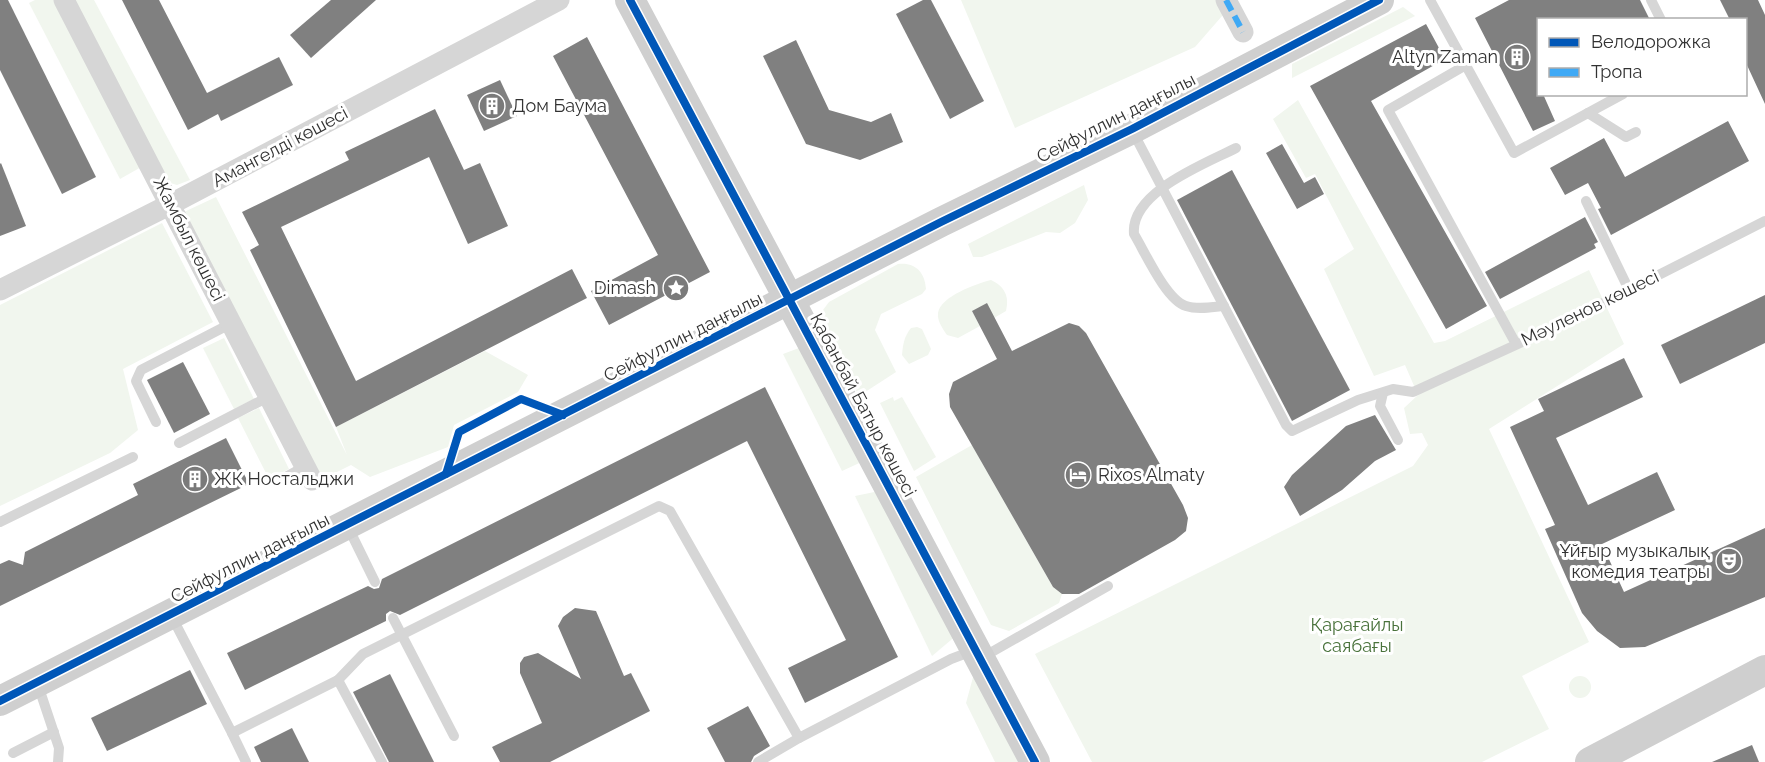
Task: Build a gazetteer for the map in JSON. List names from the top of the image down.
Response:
{
  "streets": {
    "main road": ["Сейфуллин даңғылы", "Қабанбай Батыр көшесі"],
    "street": ["Амангелді көшесі", "Жамбыл көшесі"],
    "lane": ["Мәуленов көшесі"]
  },
  "crossings": [
    ["Сейфуллин даңғылы", "Қабанбай Батыр көшесі"],
    ["Амангелді көшесі", "Жамбыл көшесі"]
  ],
  "parks": ["Қарағайлы саябағы"],
  "places": {
    "building": ["Altyn Zaman", "Дом Баума", "ЖК Ностальджи"],
    "place": ["Dimash"],
    "hotel": ["Rixos Almaty"],
    "theatre": ["Ұйғыр музыкалық комедия театры"]
  },
  "legend": ["Велодорожка", "Тропа"]
}
